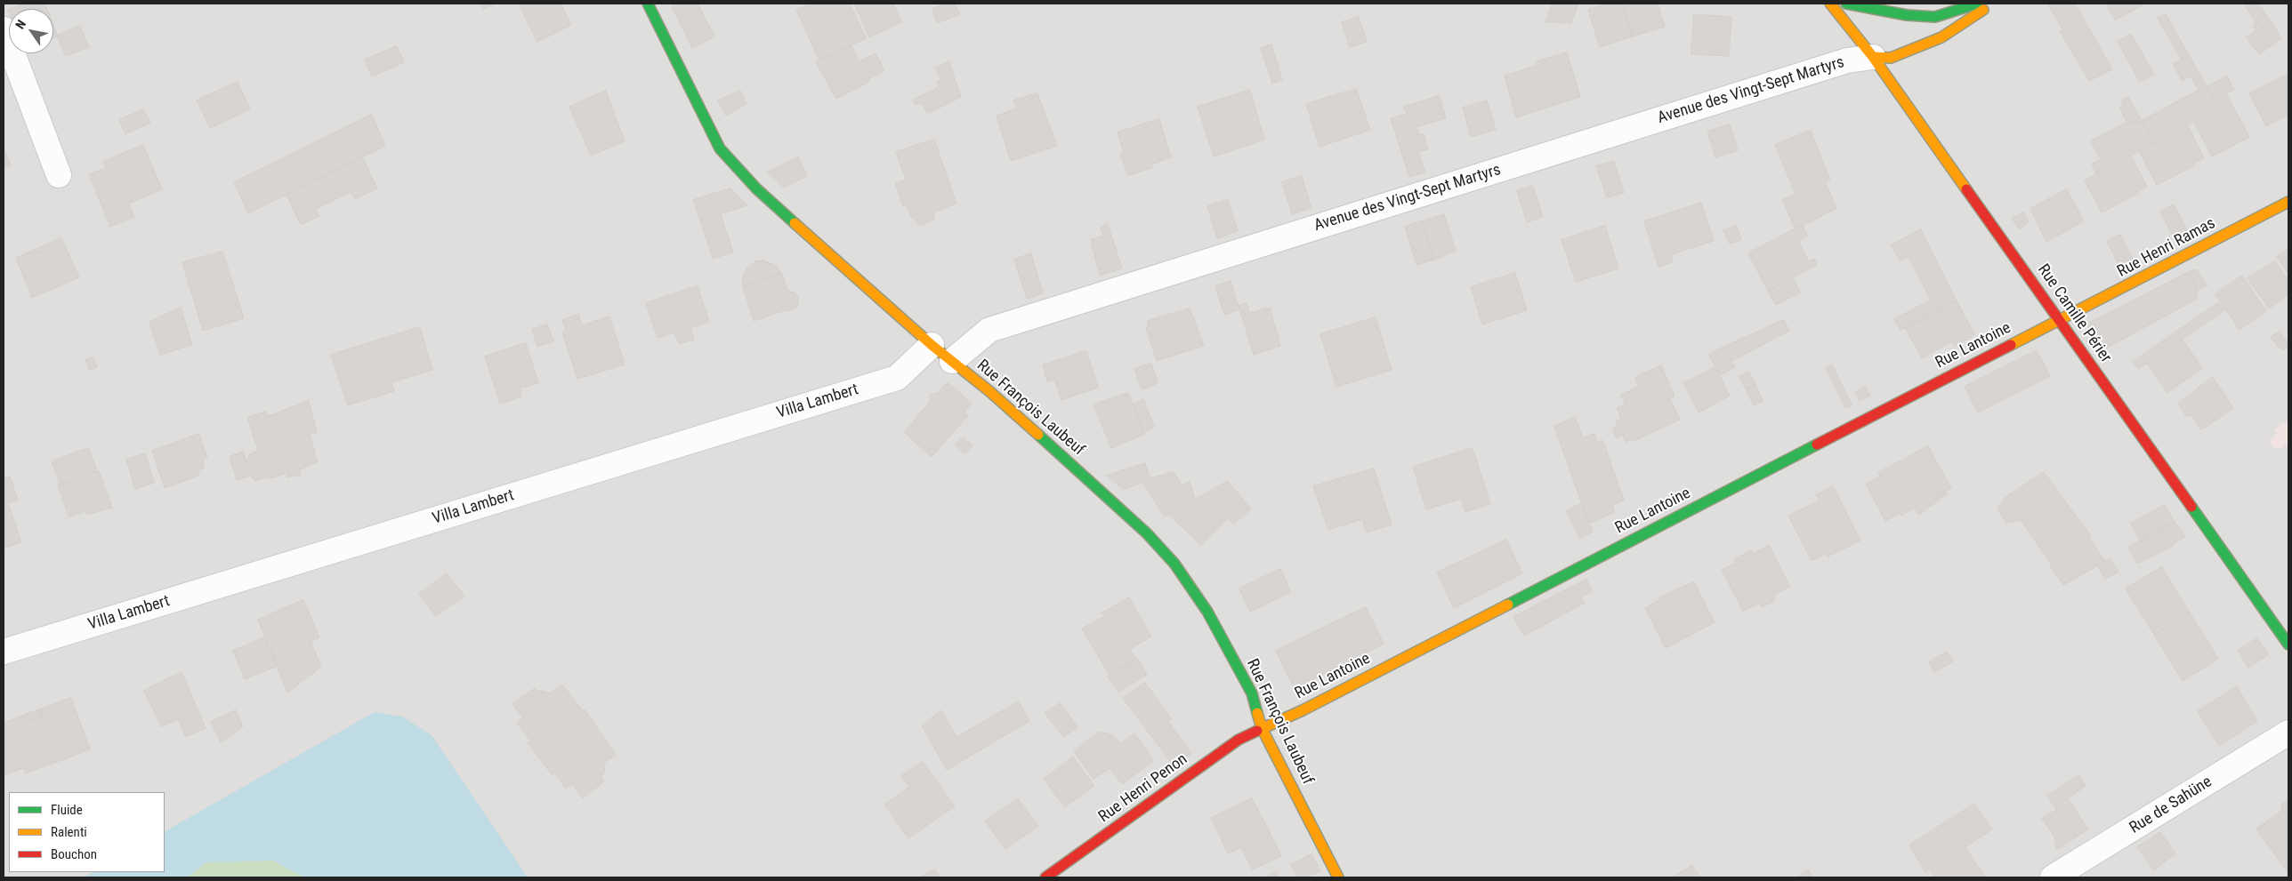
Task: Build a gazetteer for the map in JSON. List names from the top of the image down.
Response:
{
  "streets": {
    "street": [
      "Avenue des Vingt-Sept Martyrs",
      "Rue Henri Ramas",
      "Rue Camille Périer",
      "Rue Lantoine",
      "Villa Lambert",
      "Rue François Laubeuf",
      "Rue Henri Penon",
      "Rue de Sahüne"
    ]
  },
  "crossings": [
    ["Avenue des Vingt-Sept Martyrs", "Rue Camille Périer"],
    ["Avenue des Vingt-Sept Martyrs", "Rue François Laubeuf"],
    ["Rue Henri Ramas", "Rue Camille Périer"],
    ["Rue Henri Ramas", "Rue Lantoine"],
    ["Rue Camille Périer", "Rue Lantoine"],
    ["Rue Lantoine", "Rue François Laubeuf"],
    ["Rue Lantoine", "Rue Henri Penon"],
    ["Villa Lambert", "Rue François Laubeuf"],
    ["Rue François Laubeuf", "Rue Henri Penon"]
  ],
  "legend": ["Fluide", "Ralenti", "Bouchon"],
  "north": "top left"
}
